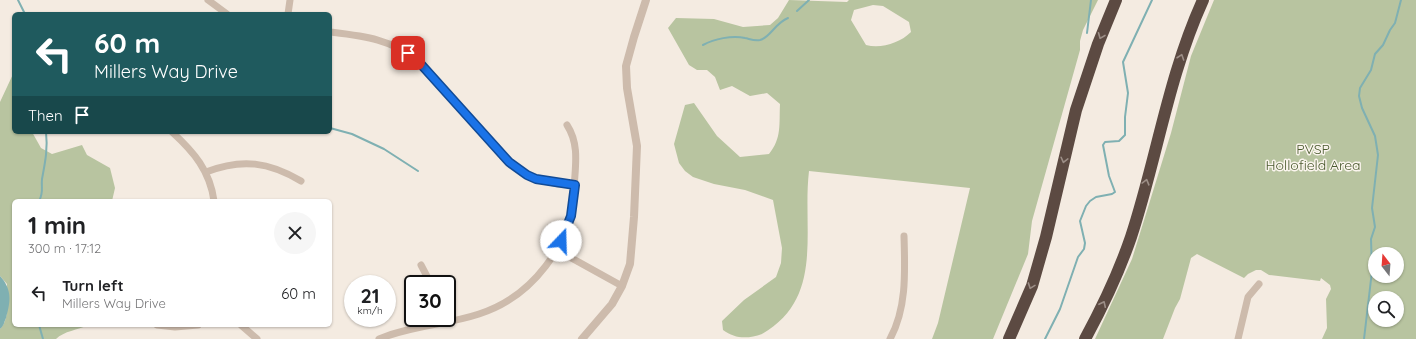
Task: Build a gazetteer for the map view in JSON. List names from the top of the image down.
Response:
{
  "parks": ["PVSP Hollofield Area"],
  "north": "top",
  "page": {
    "turn": ["60 m", "Millers Way Drive"],
    "then": "Then",
    "heading": ["1 min", "300 m · 17:12"],
    "list": [
      {
        "name": "Turn left",
        "note": "Millers Way Drive",
        "value": "60 m"
      }
    ],
    "speed": "21 km/h",
    "limit": "30"
  }
}
